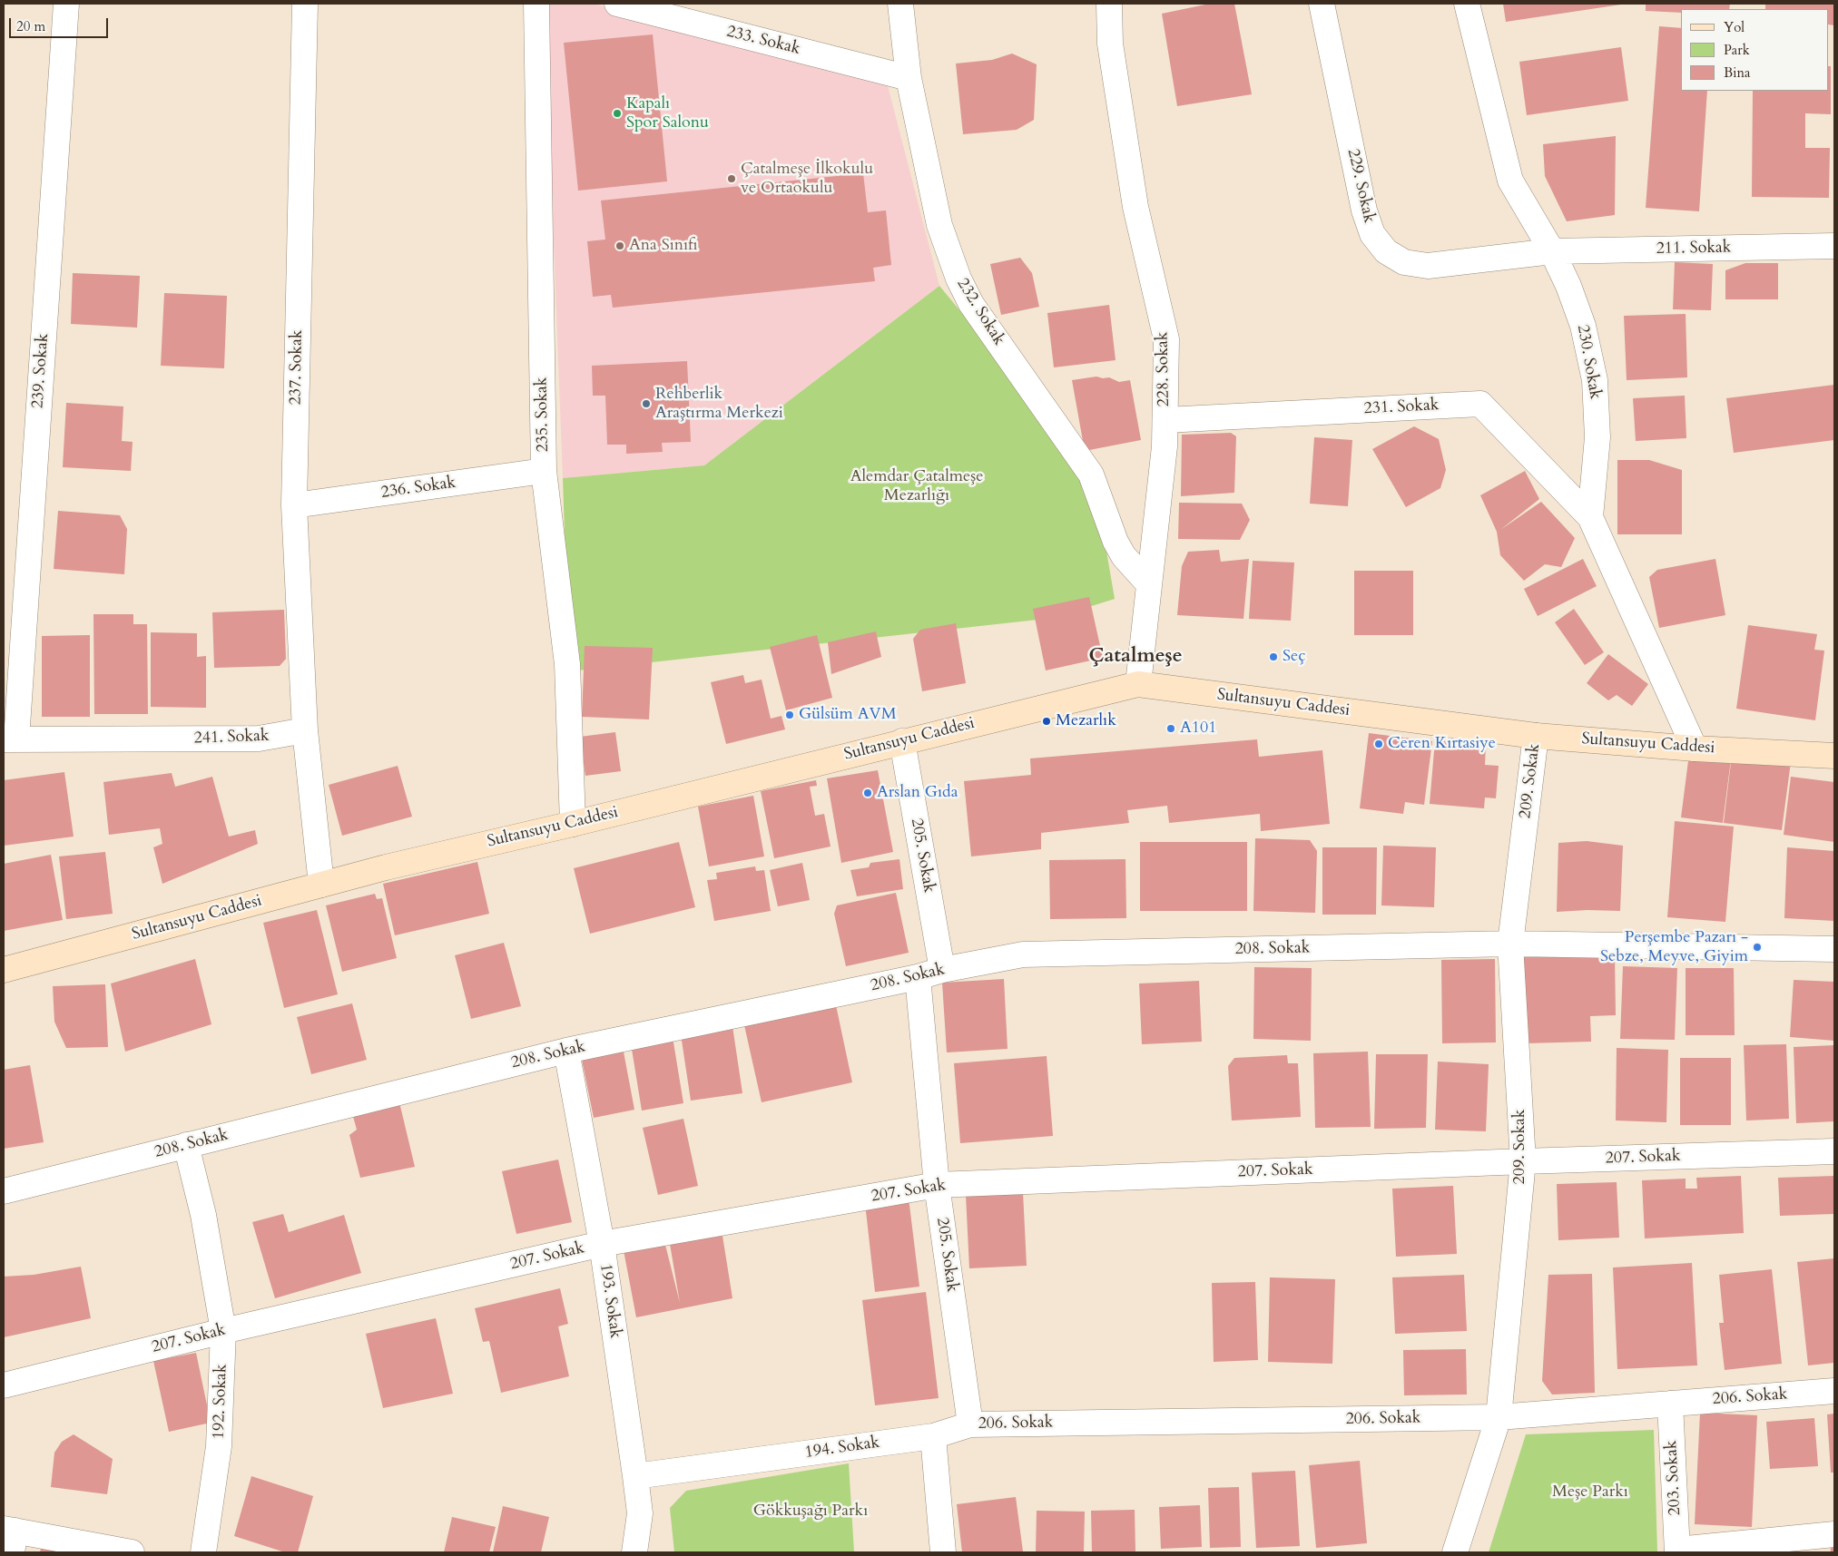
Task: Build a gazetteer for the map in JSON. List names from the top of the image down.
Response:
{
  "streets": {
    "street": [
      "233. Sokak",
      "229. Sokak",
      "211. Sokak",
      "232. Sokak",
      "230. Sokak",
      "237. Sokak",
      "228. Sokak",
      "239. Sokak",
      "231. Sokak",
      "235. Sokak",
      "236. Sokak",
      "Sultansuyu Caddesi",
      "241. Sokak",
      "209. Sokak",
      "205. Sokak",
      "208. Sokak",
      "207. Sokak",
      "193. Sokak",
      "206. Sokak",
      "192. Sokak",
      "194. Sokak",
      "203. Sokak"
    ]
  },
  "crossings": [
    ["233. Sokak", "232. Sokak"],
    ["229. Sokak", "211. Sokak"],
    ["229. Sokak", "230. Sokak"],
    ["211. Sokak", "230. Sokak"],
    ["232. Sokak", "228. Sokak"],
    ["230. Sokak", "231. Sokak"],
    ["230. Sokak", "Sultansuyu Caddesi"],
    ["237. Sokak", "236. Sokak"],
    ["237. Sokak", "241. Sokak"],
    ["228. Sokak", "231. Sokak"],
    ["228. Sokak", "Sultansuyu Caddesi"],
    ["239. Sokak", "241. Sokak"],
    ["235. Sokak", "236. Sokak"],
    ["235. Sokak", "Sultansuyu Caddesi"],
    ["Sultansuyu Caddesi", "209. Sokak"],
    ["Sultansuyu Caddesi", "205. Sokak"],
    ["209. Sokak", "208. Sokak"],
    ["209. Sokak", "207. Sokak"],
    ["209. Sokak", "206. Sokak"],
    ["205. Sokak", "208. Sokak"],
    ["205. Sokak", "207. Sokak"],
    ["205. Sokak", "206. Sokak"],
    ["208. Sokak", "193. Sokak"],
    ["208. Sokak", "192. Sokak"],
    ["207. Sokak", "193. Sokak"],
    ["207. Sokak", "192. Sokak"],
    ["193. Sokak", "194. Sokak"],
    ["206. Sokak", "194. Sokak"],
    ["206. Sokak", "203. Sokak"]
  ],
  "districts": ["Çatalmeşe"],
  "parks": ["Alemdar Çatalmeşe Mezarlığı", "Meşe Parkı", "Gökkuşağı Parkı"],
  "places": [
    "Kapalı Spor Salonu",
    "Çatalmeşe İlkokulu ve Ortaokulu",
    "Ana Sınıfı",
    "Rehberlik Araştırma Merkezi",
    "Seç",
    "Gülsüm AVM",
    "Mezarlık",
    "A101",
    "Ceren Kırtasiye",
    "Arslan Gıda",
    "Perşembe Pazarı - Sebze, Meyve, Giyim"
  ],
  "legend": ["Yol", "Park", "Bina"],
  "scale_bar": "20 m"
}
